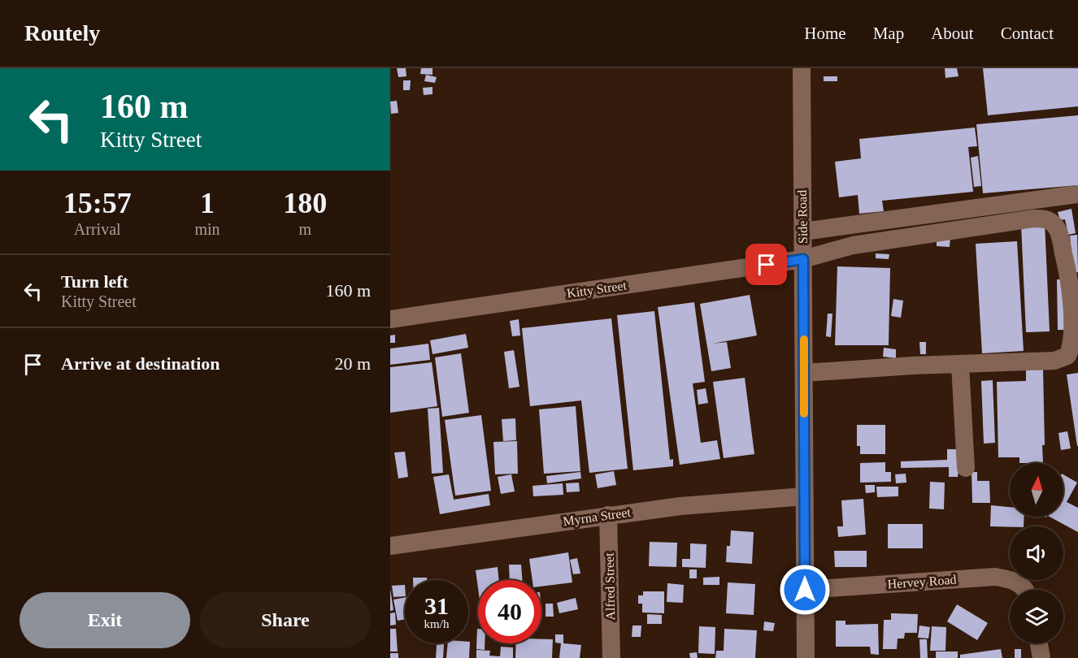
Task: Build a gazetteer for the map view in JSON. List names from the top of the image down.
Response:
{
  "streets": {
    "street": [
      "Side Road",
      "Kitty Street",
      "Myrna Street",
      "Hervey Road",
      "Alfred Street"
    ]
  },
  "crossings": [
    ["Side Road", "Kitty Street"],
    ["Side Road", "Myrna Street"],
    ["Side Road", "Hervey Road"],
    ["Myrna Street", "Alfred Street"]
  ],
  "north": "top",
  "page": {
    "header": "Routely",
    "nav": [
      "Home",
      "Map",
      "About",
      "Contact"
    ],
    "turn": ["160 m", "Kitty Street"],
    "eta": [
      "15:57",
      "Arrival",
      "1",
      "min",
      "180",
      "m"
    ],
    "list": [
      {
        "name": "Turn left",
        "note": "Kitty Street",
        "value": "160 m"
      },
      {
        "name": "Arrive at destination",
        "value": "20 m"
      }
    ],
    "speed": "31 km/h",
    "limit": "40",
    "buttons": ["Exit", "Share"]
  }
}
